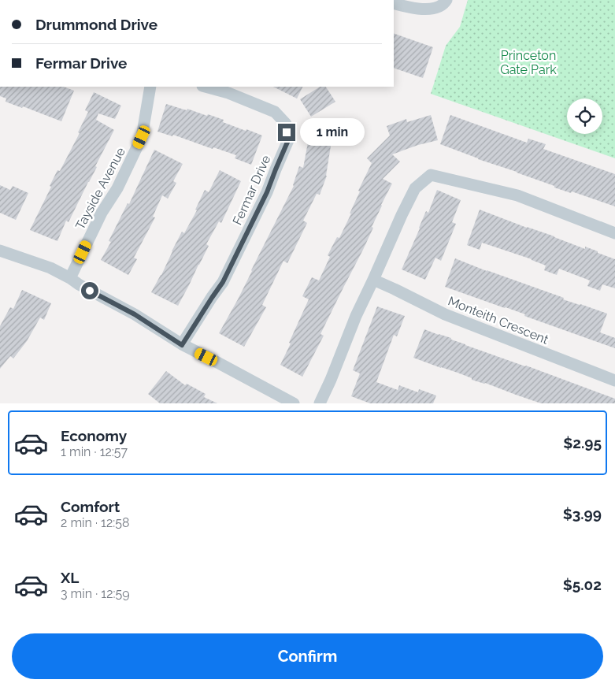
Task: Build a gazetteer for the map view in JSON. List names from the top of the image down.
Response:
{
  "streets": {
    "street": ["Tayside Avenue", "Fermar Drive", "Monteith Crescent"]
  },
  "parks": ["Princeton Gate Park"],
  "page": {
    "banner": ["Drummond Drive", "Fermar Drive"],
    "bubble": "1 min",
    "list": [
      {
        "name": "Economy",
        "note": "1 min · 12:57",
        "value": "$2.95"
      },
      {
        "name": "Comfort",
        "note": "2 min · 12:58",
        "value": "$3.99"
      },
      {
        "name": "XL",
        "note": "3 min · 12:59",
        "value": "$5.02"
      }
    ],
    "buttons": "Confirm"
  }
}
